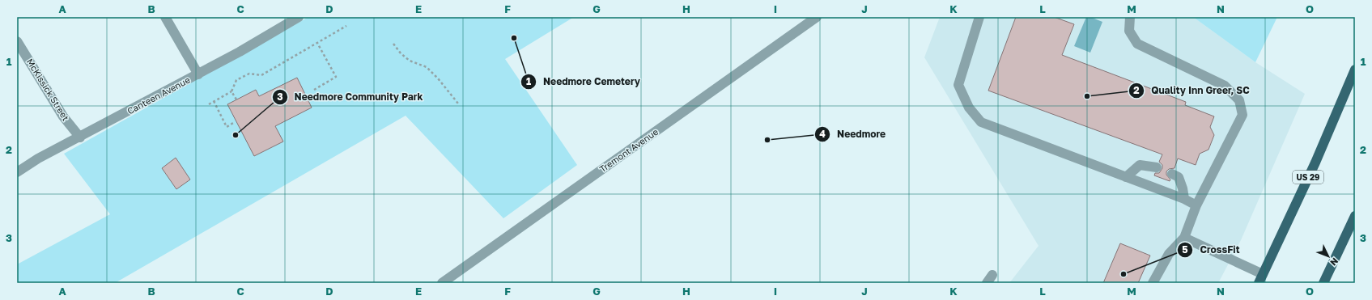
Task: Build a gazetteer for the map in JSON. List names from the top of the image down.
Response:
{
  "streets": {
    "main road": ["US 29"],
    "street": ["McKissick Street", "Canteen Avenue", "Tremont Avenue"]
  },
  "crossings": [
    ["McKissick Street", "Canteen Avenue"]
  ],
  "places": [
    "Needmore Cemetery",
    "Quality Inn Greer, SC",
    "Needmore Community Park",
    "Needmore",
    "CrossFit"
  ],
  "north": "bottom right",
  "grid": {
    "columns": [
      "A",
      "B",
      "C",
      "D",
      "E",
      "F",
      "G",
      "H",
      "I",
      "J",
      "K",
      "L",
      "M",
      "N",
      "O"
    ],
    "rows": ["1", "2", "3"]
  }
}
